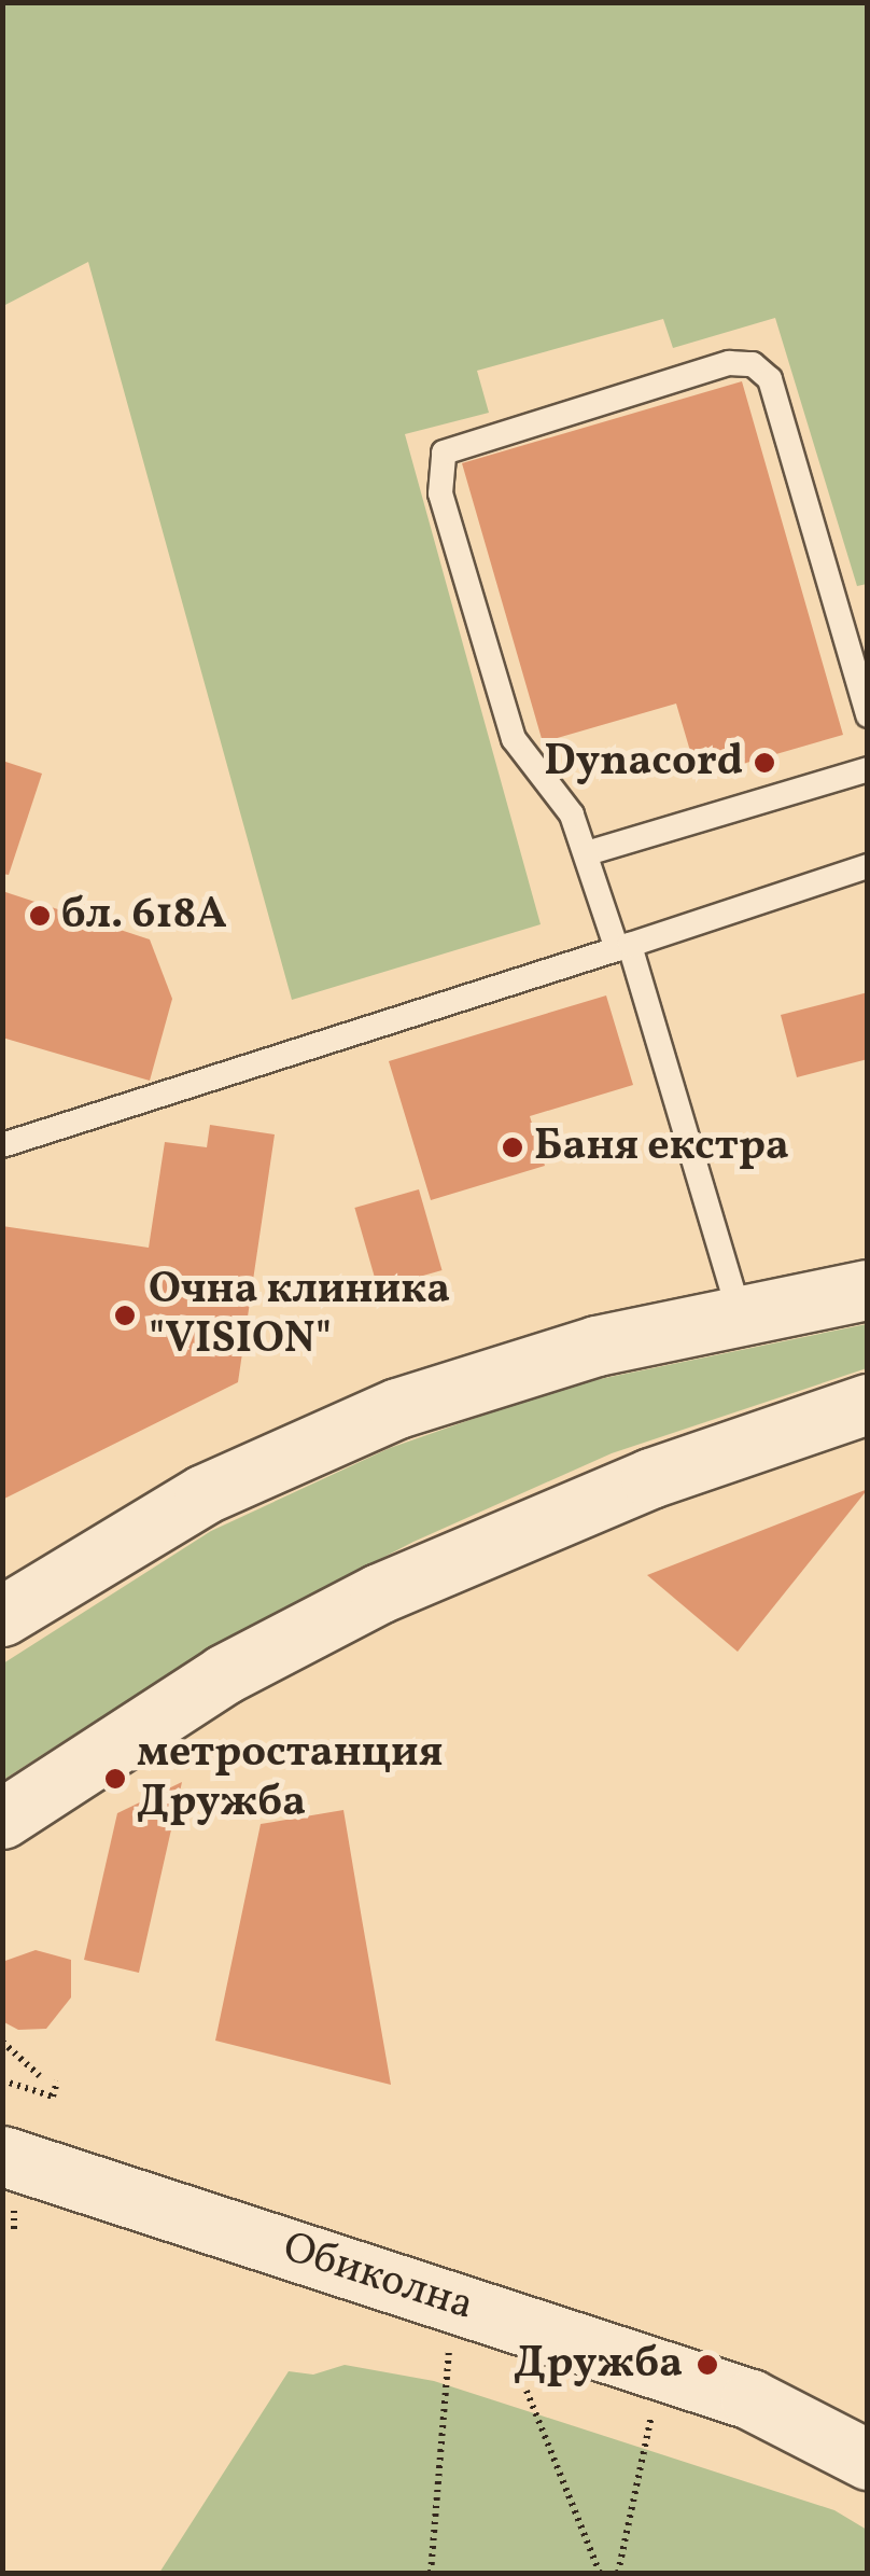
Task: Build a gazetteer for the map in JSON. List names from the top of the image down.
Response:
{
  "streets": {
    "main road": ["Обиколна"]
  },
  "places": [
    "Dynacord",
    "бл. 618А",
    "Баня екстра",
    "Очна клиника \"VISION\"",
    "метростанция Дружба",
    "Дружба"
  ]
}
